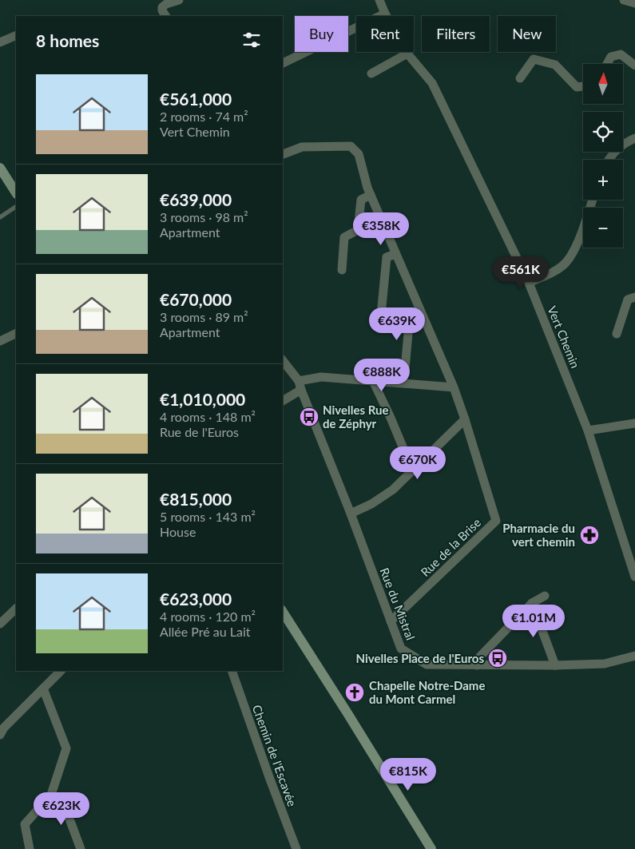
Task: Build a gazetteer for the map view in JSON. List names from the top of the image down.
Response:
{
  "streets": {
    "street": [
      "Vert Chemin",
      "Rue de la Brise",
      "Rue du Mistral",
      "Chemin de l'Escavée"
    ]
  },
  "crossings": [
    ["Rue de la Brise", "Rue du Mistral"]
  ],
  "places": {
    "bus stop": ["Nivelles Rue de Zéphyr", "Nivelles Place de l'Euros"],
    "pharmacy": ["Pharmacie du vert chemin"],
    "church": ["Chapelle Notre-Dame du Mont Carmel"]
  },
  "north": "top",
  "page": {
    "chip": [
      "Buy",
      "Rent",
      "Filters",
      "New"
    ],
    "heading": "8 homes",
    "map_buttons": ["+", "−"],
    "list": [
      {
        "name": "€561,000",
        "note": "2 rooms · 74 m² · Vert Chemin"
      },
      {
        "name": "€639,000",
        "note": "3 rooms · 98 m² · Apartment"
      },
      {
        "name": "€670,000",
        "note": "3 rooms · 89 m² · Apartment"
      },
      {
        "name": "€1,010,000",
        "note": "4 rooms · 148 m² · Rue de l'Euros"
      },
      {
        "name": "€815,000",
        "note": "5 rooms · 143 m² · House"
      },
      {
        "name": "€623,000",
        "note": "4 rooms · 120 m² · Allée Pré au Lait"
      }
    ],
    "price": [
      "€358K",
      "€561K",
      "€639K",
      "€888K",
      "€670K",
      "€1.01M",
      "€815K",
      "€623K"
    ]
  }
}
